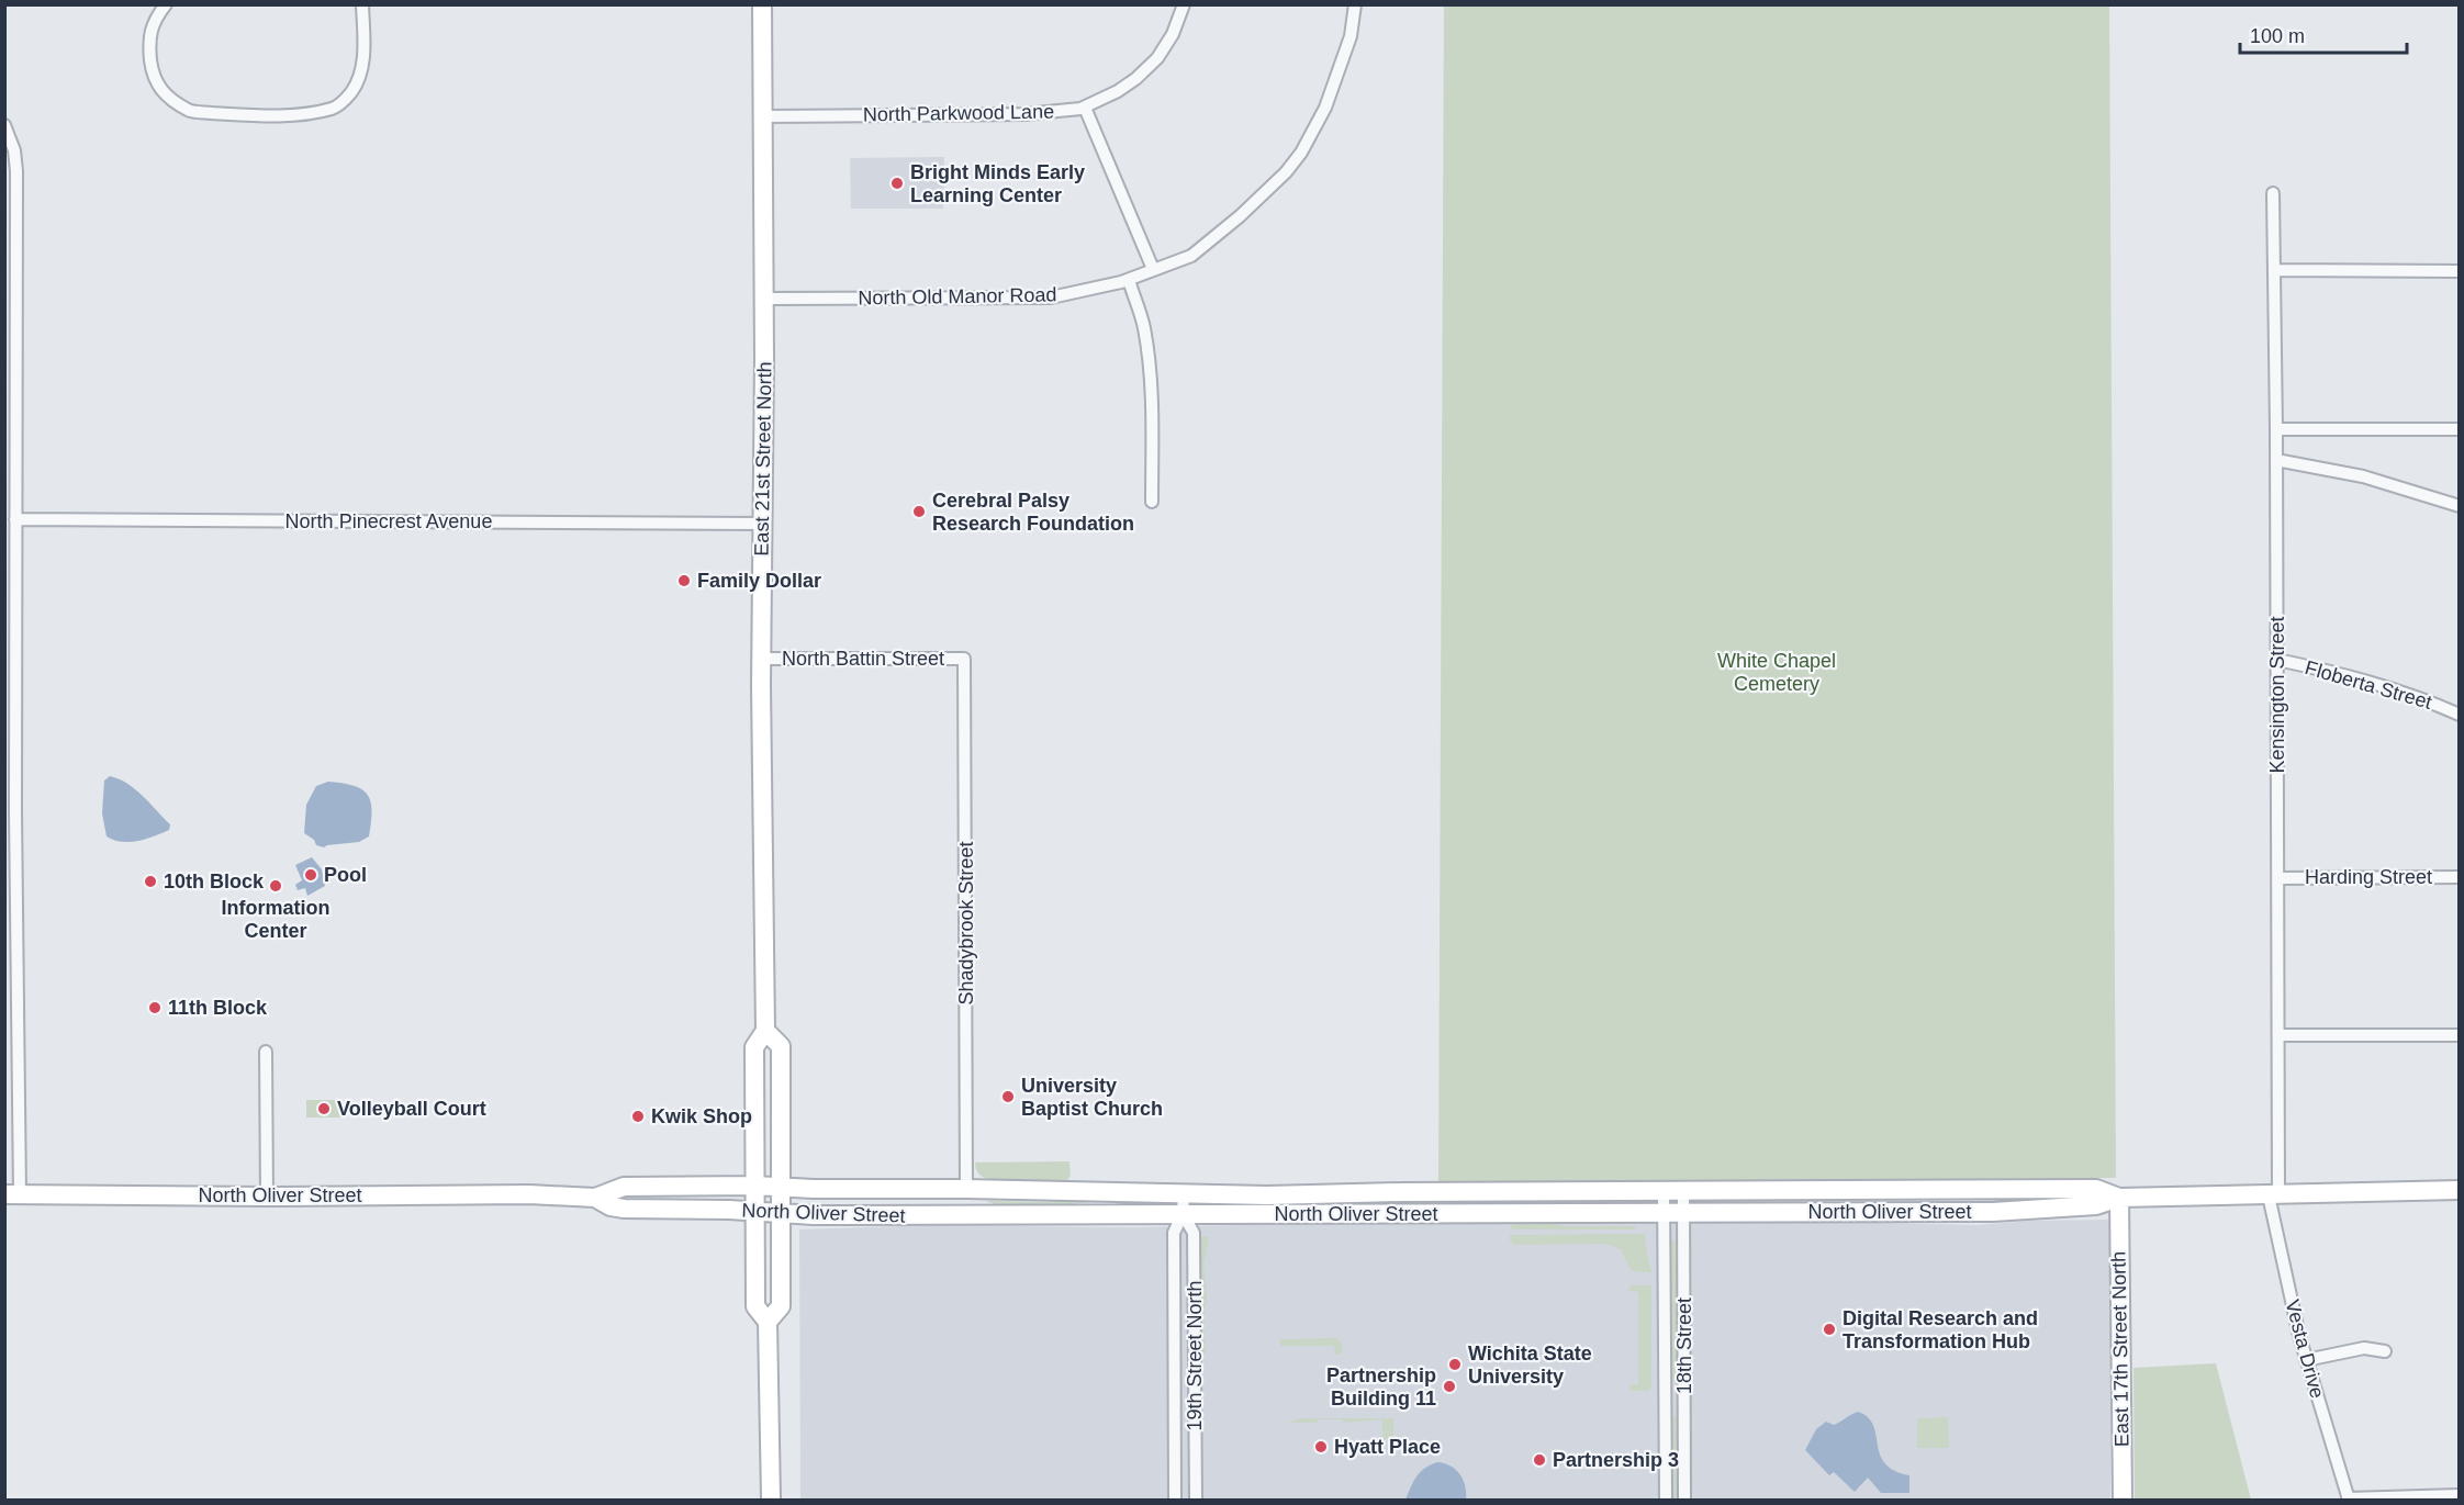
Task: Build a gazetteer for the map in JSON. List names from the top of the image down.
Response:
{
  "streets": {
    "main road": ["East 21st Street North", "North Oliver Street", "East 17th Street North"],
    "street": [
      "North Parkwood Lane",
      "North Old Manor Road",
      "North Pinecrest Avenue",
      "North Battin Street",
      "Floberta Street",
      "Kensington Street",
      "Harding Street",
      "Shadybrook Street",
      "18th Street",
      "Vesta Drive",
      "19th Street North"
    ]
  },
  "crossings": [
    ["North Parkwood Lane", "East 21st Street North"],
    ["North Old Manor Road", "East 21st Street North"],
    ["East 21st Street North", "North Pinecrest Avenue"],
    ["East 21st Street North", "North Battin Street"],
    ["East 21st Street North", "North Oliver Street"],
    ["North Battin Street", "Shadybrook Street"],
    ["Floberta Street", "Kensington Street"],
    ["Kensington Street", "Harding Street"],
    ["Kensington Street", "North Oliver Street"],
    ["Kensington Street", "Vesta Drive"],
    ["Shadybrook Street", "North Oliver Street"],
    ["North Oliver Street", "18th Street"],
    ["North Oliver Street", "East 17th Street North"],
    ["North Oliver Street", "Vesta Drive"],
    ["North Oliver Street", "19th Street North"]
  ],
  "parks": ["White Chapel Cemetery"],
  "places": [
    "Bright Minds Early Learning Center",
    "Cerebral Palsy Research Foundation",
    "Family Dollar",
    "Pool",
    "10th Block",
    "Information Center",
    "11th Block",
    "University Baptist Church",
    "Volleyball Court",
    "Kwik Shop",
    "Digital Research and Transformation Hub",
    "Wichita State University",
    "Partnership Building 11",
    "Hyatt Place",
    "Partnership 3"
  ],
  "scale_bar": "100 m"
}
